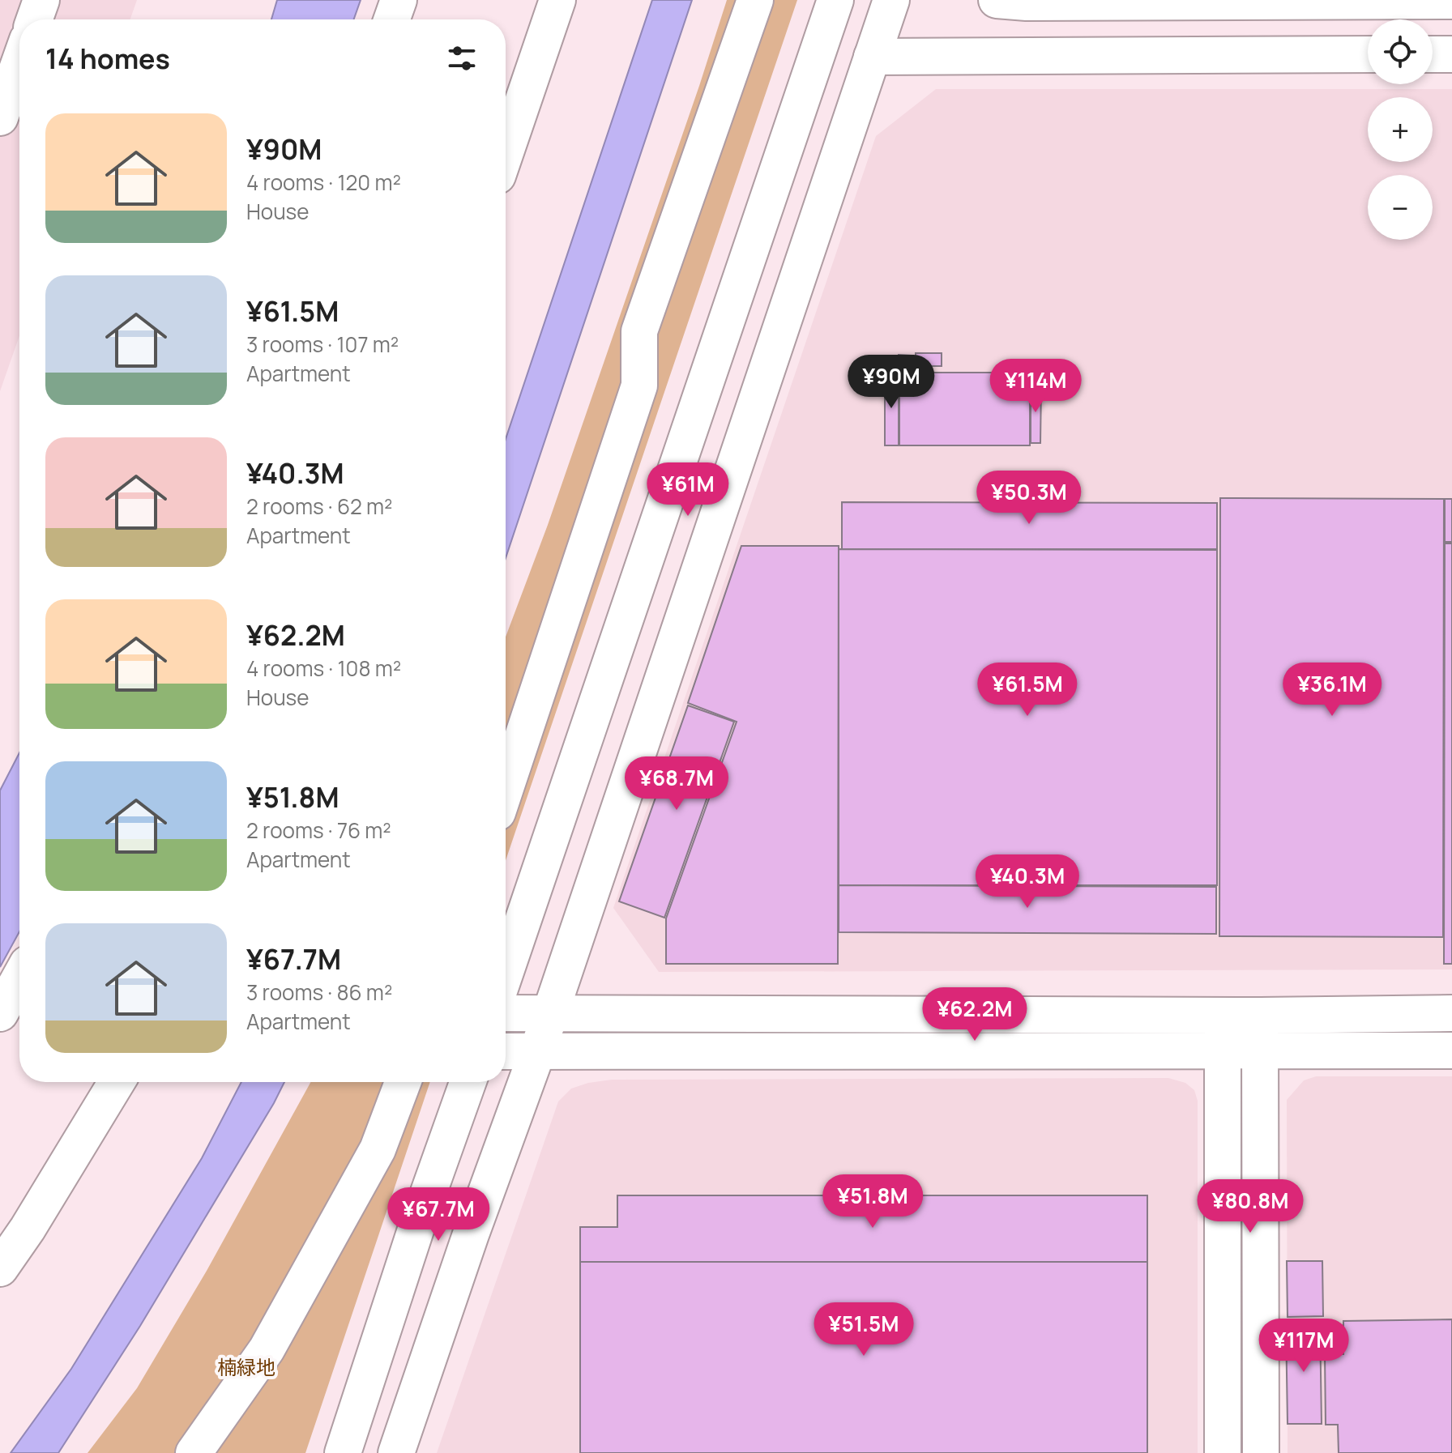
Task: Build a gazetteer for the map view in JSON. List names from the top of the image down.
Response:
{
  "parks": ["楠緑地"],
  "page": {
    "map_buttons": ["+", "−"],
    "heading": "14 homes",
    "list": [
      {
        "name": "¥90M",
        "note": "4 rooms · 120 m² · House"
      },
      {
        "name": "¥61.5M",
        "note": "3 rooms · 107 m² · Apartment"
      },
      {
        "name": "¥40.3M",
        "note": "2 rooms · 62 m² · Apartment"
      },
      {
        "name": "¥62.2M",
        "note": "4 rooms · 108 m² · House"
      },
      {
        "name": "¥51.8M",
        "note": "2 rooms · 76 m² · Apartment"
      },
      {
        "name": "¥67.7M",
        "note": "3 rooms · 86 m² · Apartment"
      }
    ],
    "price": [
      "¥90M",
      "¥114M",
      "¥61M",
      "¥50.3M",
      "¥61.5M",
      "¥36.1M",
      "¥68.7M",
      "¥40.3M",
      "¥62.2M",
      "¥51.8M",
      "¥80.8M",
      "¥67.7M",
      "¥51.5M",
      "¥117M"
    ]
  }
}
